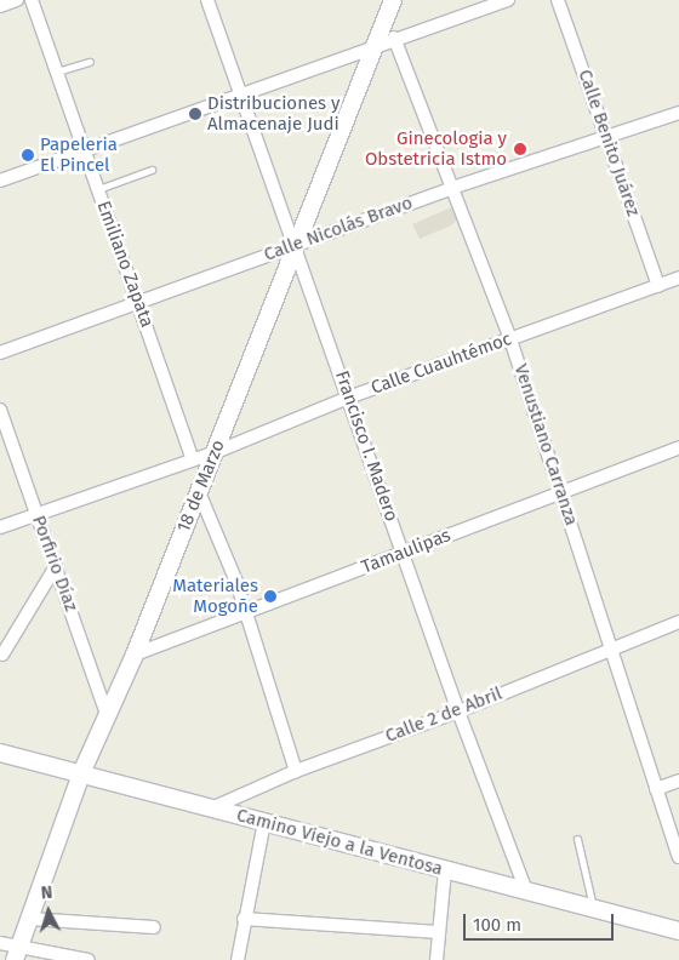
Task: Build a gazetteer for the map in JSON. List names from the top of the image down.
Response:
{
  "streets": {
    "main road": ["18 de Marzo", "Camino Viejo a la Ventosa"],
    "street": [
      "Calle Benito Juárez",
      "Calle Nicolás Bravo",
      "Emiliano Zapata",
      "Calle Cuauhtémoc",
      "Venustiano Carranza",
      "Francisco I. Madero",
      "Tamaulipas",
      "Porfirio Díaz",
      "Calle 2 de Abril"
    ]
  },
  "crossings": [
    ["Calle Benito Juárez", "Calle Nicolás Bravo"],
    ["Calle Benito Juárez", "Calle Cuauhtémoc"],
    ["Calle Nicolás Bravo", "Emiliano Zapata"],
    ["Calle Nicolás Bravo", "Venustiano Carranza"],
    ["Calle Nicolás Bravo", "Francisco I. Madero"],
    ["Calle Nicolás Bravo", "18 de Marzo"],
    ["Emiliano Zapata", "Calle Cuauhtémoc"],
    ["Calle Cuauhtémoc", "Venustiano Carranza"],
    ["Calle Cuauhtémoc", "Francisco I. Madero"],
    ["Calle Cuauhtémoc", "18 de Marzo"],
    ["Calle Cuauhtémoc", "Porfirio Díaz"],
    ["Venustiano Carranza", "Tamaulipas"],
    ["Venustiano Carranza", "Calle 2 de Abril"],
    ["Francisco I. Madero", "18 de Marzo"],
    ["Francisco I. Madero", "Tamaulipas"],
    ["Francisco I. Madero", "Calle 2 de Abril"],
    ["Francisco I. Madero", "Camino Viejo a la Ventosa"],
    ["18 de Marzo", "Tamaulipas"],
    ["18 de Marzo", "Porfirio Díaz"],
    ["18 de Marzo", "Camino Viejo a la Ventosa"],
    ["Calle 2 de Abril", "Camino Viejo a la Ventosa"]
  ],
  "places": [
    "Distribuciones y Almacenaje Judi",
    "Ginecologia y Obstetricia Istmo",
    "Papeleria El Pincel",
    "Materiales Mogoñe"
  ],
  "scale_bar": "100 m",
  "north": "top"
}
